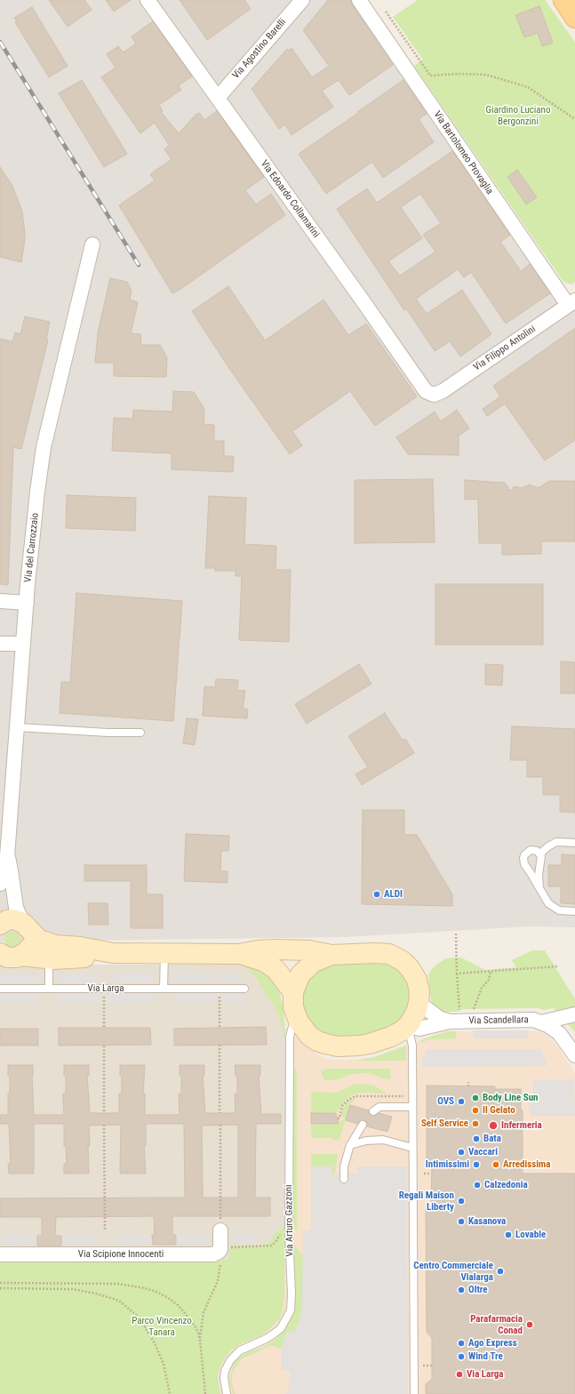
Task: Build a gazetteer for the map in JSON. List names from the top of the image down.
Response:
{
  "streets": {
    "street": [
      "Via Agostino Barelli",
      "Via Bartolomeo Provaglia",
      "Via Edoardo Collamarini",
      "Via Filippo Antolini",
      "Via del Carrozzaio",
      "Via Scandellara",
      "Via Scipione Innocenti"
    ],
    "lane": ["Via Larga", "Via Arturo Gazzoni"]
  },
  "crossings": [
    ["Via Agostino Barelli", "Via Edoardo Collamarini"],
    ["Via Bartolomeo Provaglia", "Via Filippo Antolini"],
    ["Via Edoardo Collamarini", "Via Filippo Antolini"],
    ["Via Scandellara", "Via Arturo Gazzoni"]
  ],
  "parks": ["Giardino Luciano Bergonzini", "Parco Vincenzo Tanara"],
  "places": [
    "ALDI",
    "Body Line Sun",
    "OVS",
    "Il Gelato",
    "Self Service",
    "Infermeria",
    "Bata",
    "Vaccari",
    "Intimissimi",
    "Arredissima",
    "Calzedonia",
    "Regali Maison Liberty",
    "Kasanova",
    "Lovable",
    "Centro Commerciale Vialarga",
    "Oltre",
    "Parafarmacia Conad",
    "Ago Express",
    "Wind Tre",
    "Via Larga"
  ]
}
